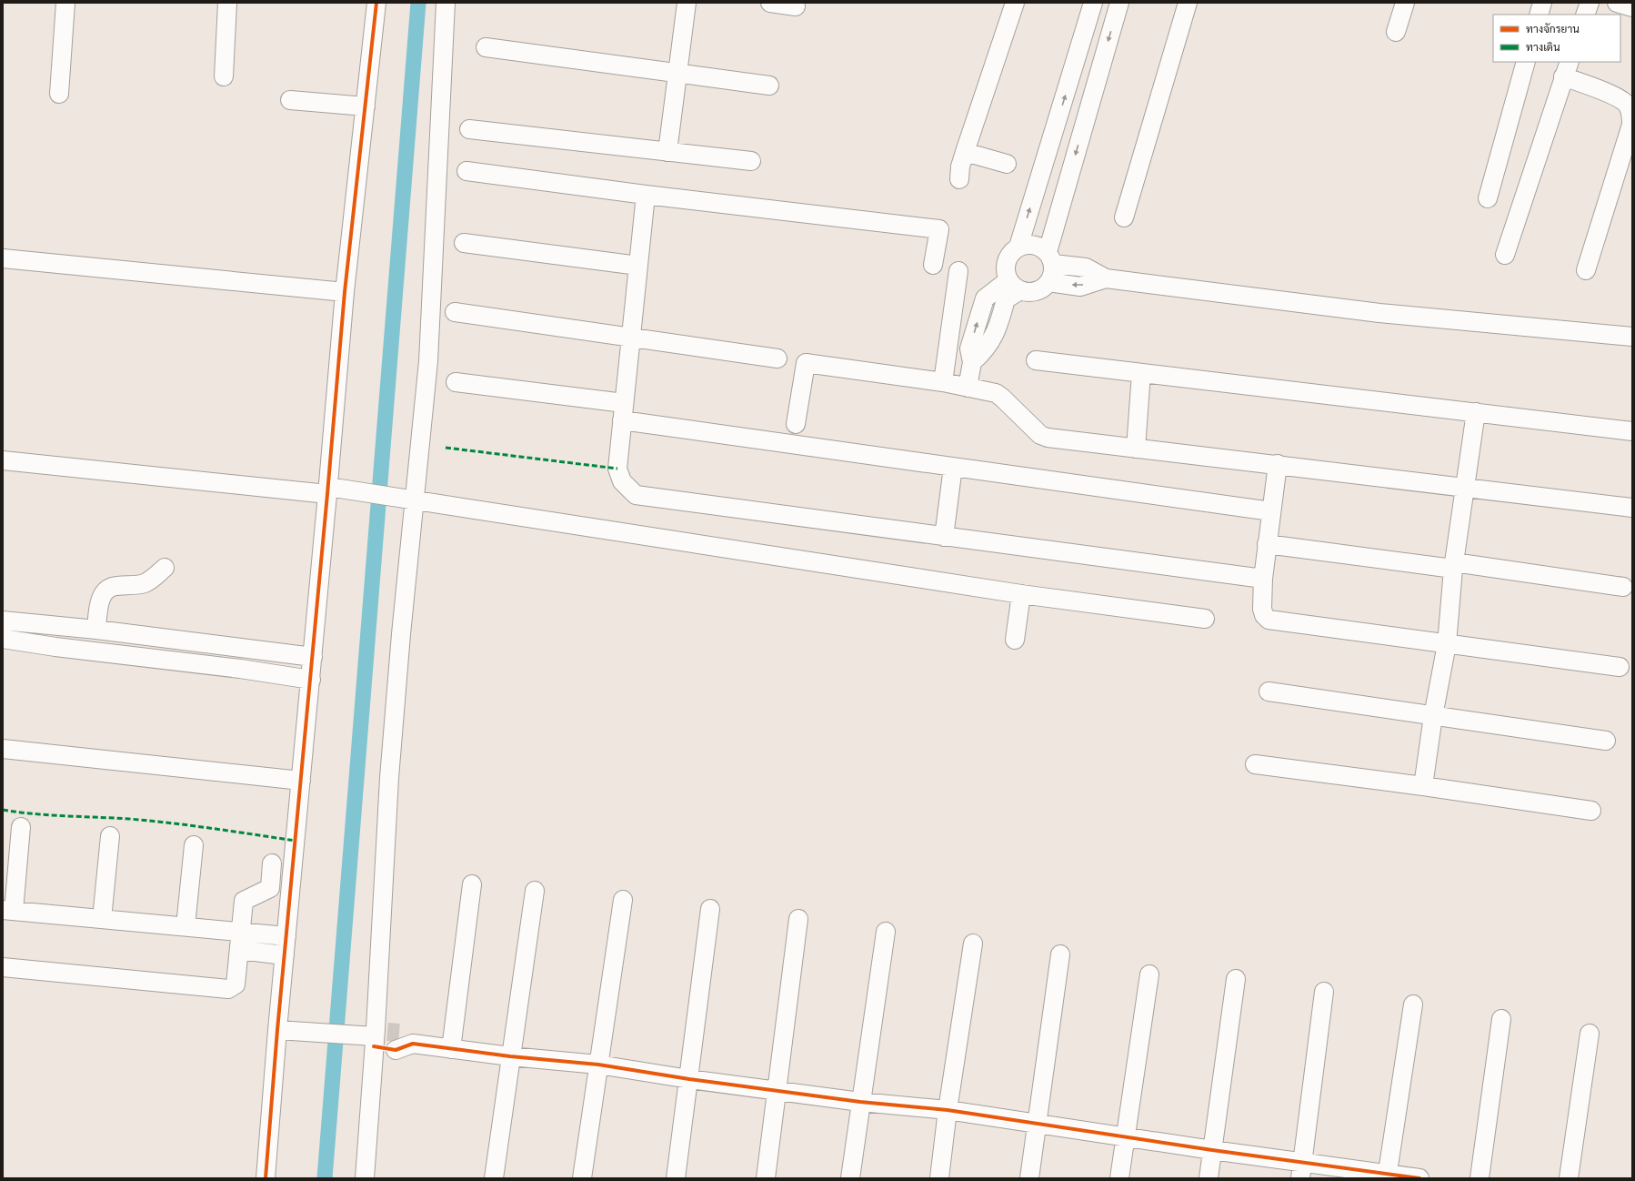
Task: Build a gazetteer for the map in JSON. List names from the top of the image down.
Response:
{
  "legend": ["ทางจักรยาน", "ทางเดิน"]
}
